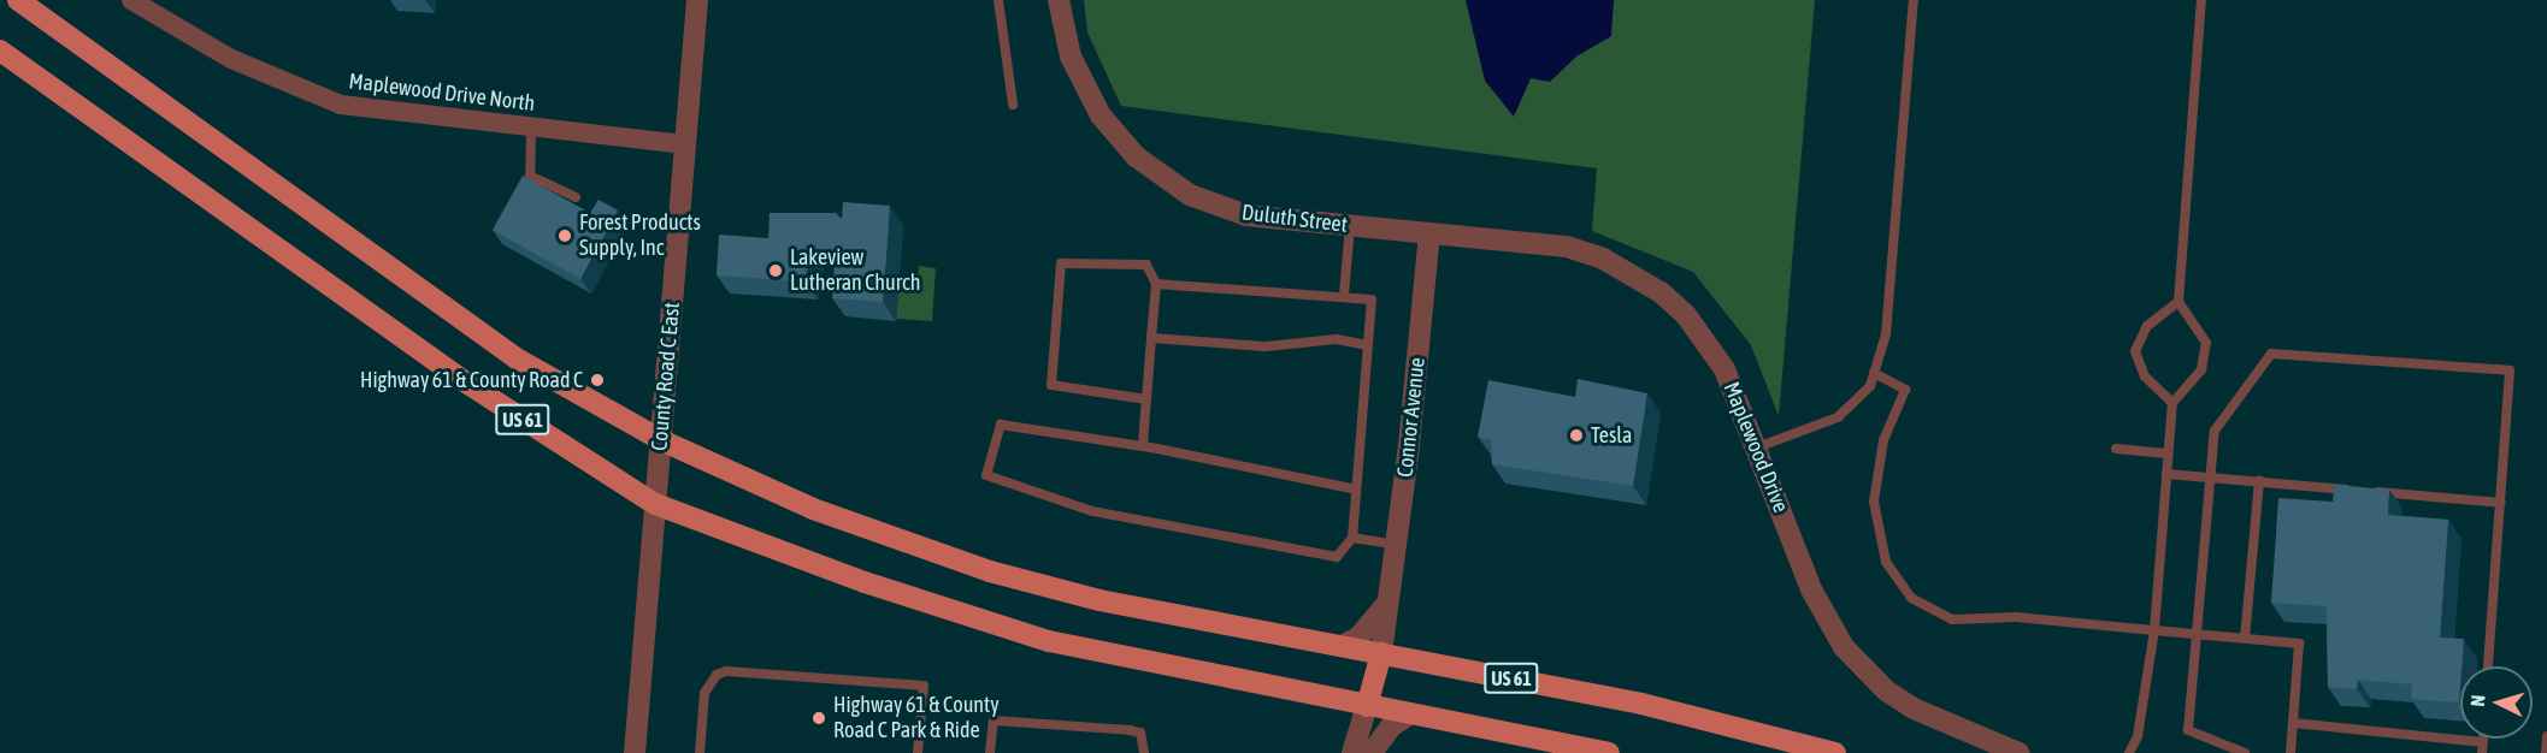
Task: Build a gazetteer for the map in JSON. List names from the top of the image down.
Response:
{
  "streets": {
    "main road": ["Connor Avenue", "US 61"],
    "street": [
      "Maplewood Drive North",
      "Duluth Street",
      "County Road C East",
      "Maplewood Drive"
    ]
  },
  "crossings": [
    ["Maplewood Drive North", "County Road C East"],
    ["Duluth Street", "Connor Avenue"],
    ["Duluth Street", "Maplewood Drive"],
    ["County Road C East", "US 61"],
    ["Connor Avenue", "US 61"],
    ["Connor Avenue", "Maplewood Drive"]
  ],
  "places": [
    "Forest Products Supply, Inc",
    "Lakeview Lutheran Church",
    "Highway 61 & County Road C",
    "Tesla",
    "Highway 61 & County Road C Park & Ride"
  ],
  "north": "left"
}
